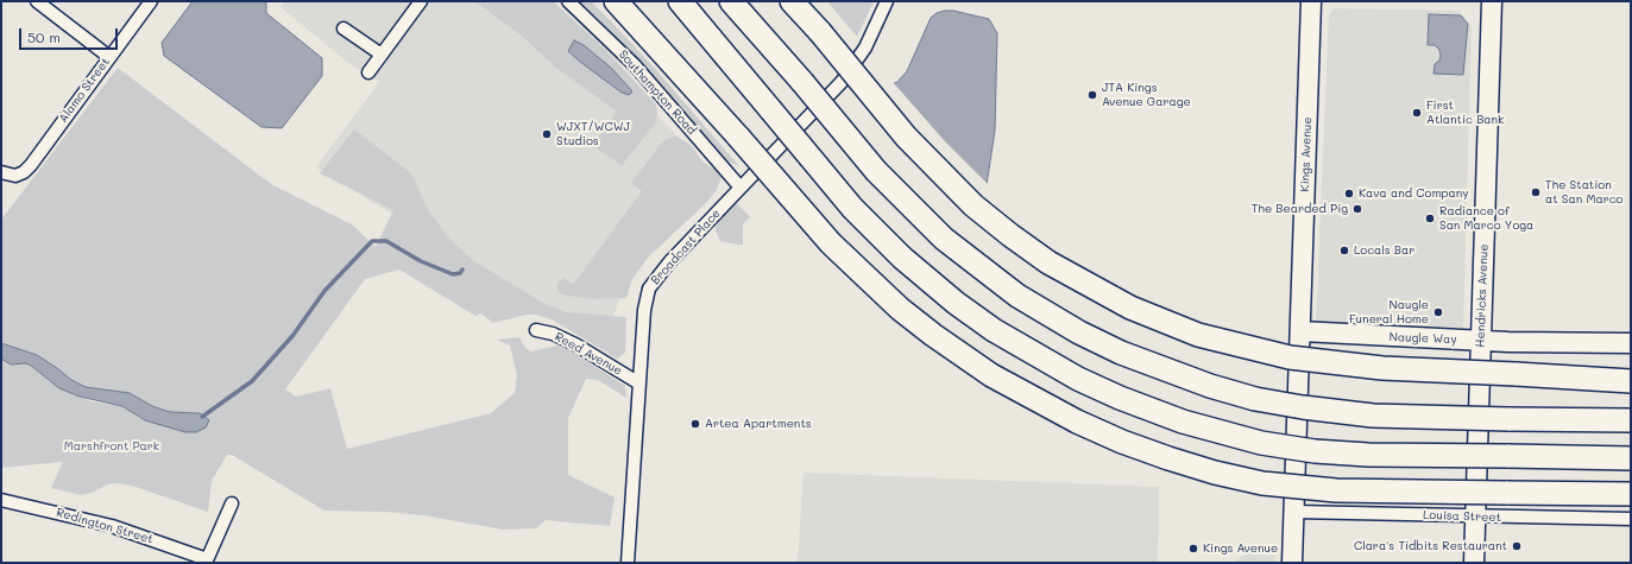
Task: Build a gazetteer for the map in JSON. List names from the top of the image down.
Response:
{
  "streets": {
    "main road": ["Kings Avenue", "Hendricks Avenue", "Naugle Way"],
    "street": [
      "Alamo Street",
      "Southampton Road",
      "Broadcast Place",
      "Reed Avenue",
      "Louisa Street",
      "Redington Street"
    ]
  },
  "crossings": [
    ["Southampton Road", "Broadcast Place"],
    ["Kings Avenue", "Naugle Way"],
    ["Kings Avenue", "Louisa Street"],
    ["Broadcast Place", "Reed Avenue"],
    ["Hendricks Avenue", "Naugle Way"],
    ["Hendricks Avenue", "Louisa Street"]
  ],
  "parks": ["Marshfront Park"],
  "places": [
    "JTA Kings Avenue Garage",
    "First Atlantic Bank",
    "WJXT/WCWJ Studios",
    "The Station at San Marco",
    "Kava and Company",
    "The Bearded Pig",
    "Radiance of San Marco Yoga",
    "Locals Bar",
    "Naugle Funeral Home",
    "Artea Apartments",
    "Clara's Tidbits Restaurant",
    "Kings Avenue"
  ],
  "scale_bar": "50 m"
}
